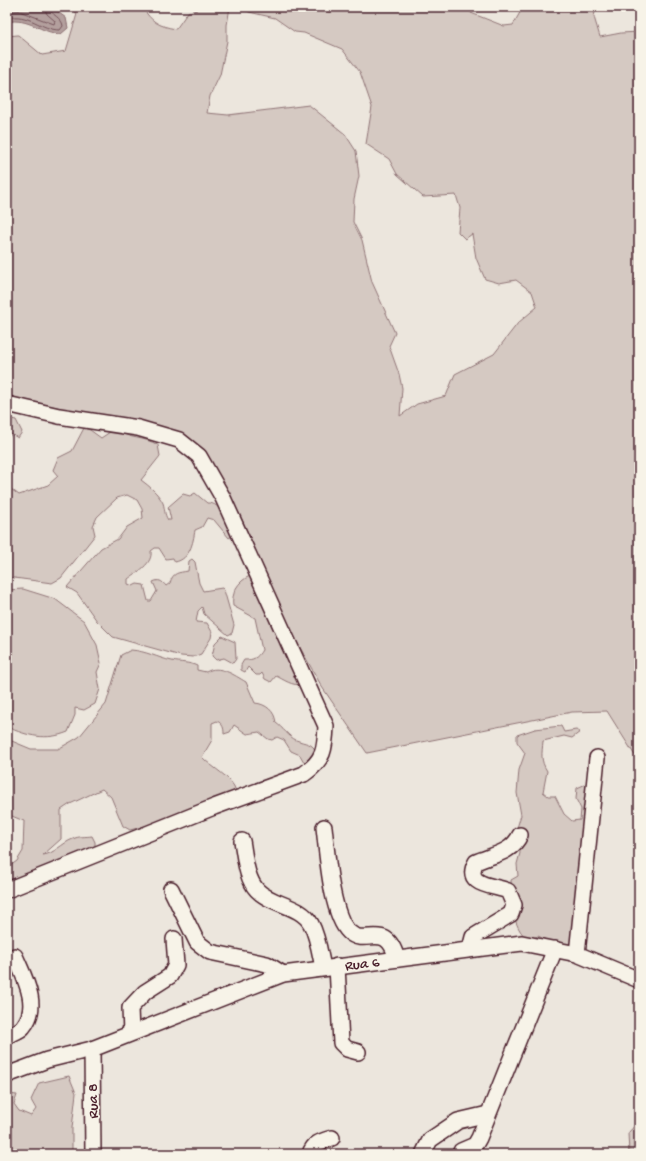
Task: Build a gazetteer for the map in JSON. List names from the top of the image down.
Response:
{
  "streets": {
    "street": ["Rua 6", "Rua 8"]
  },
  "crossings": [
    ["Rua 6", "Rua 8"]
  ]
}
